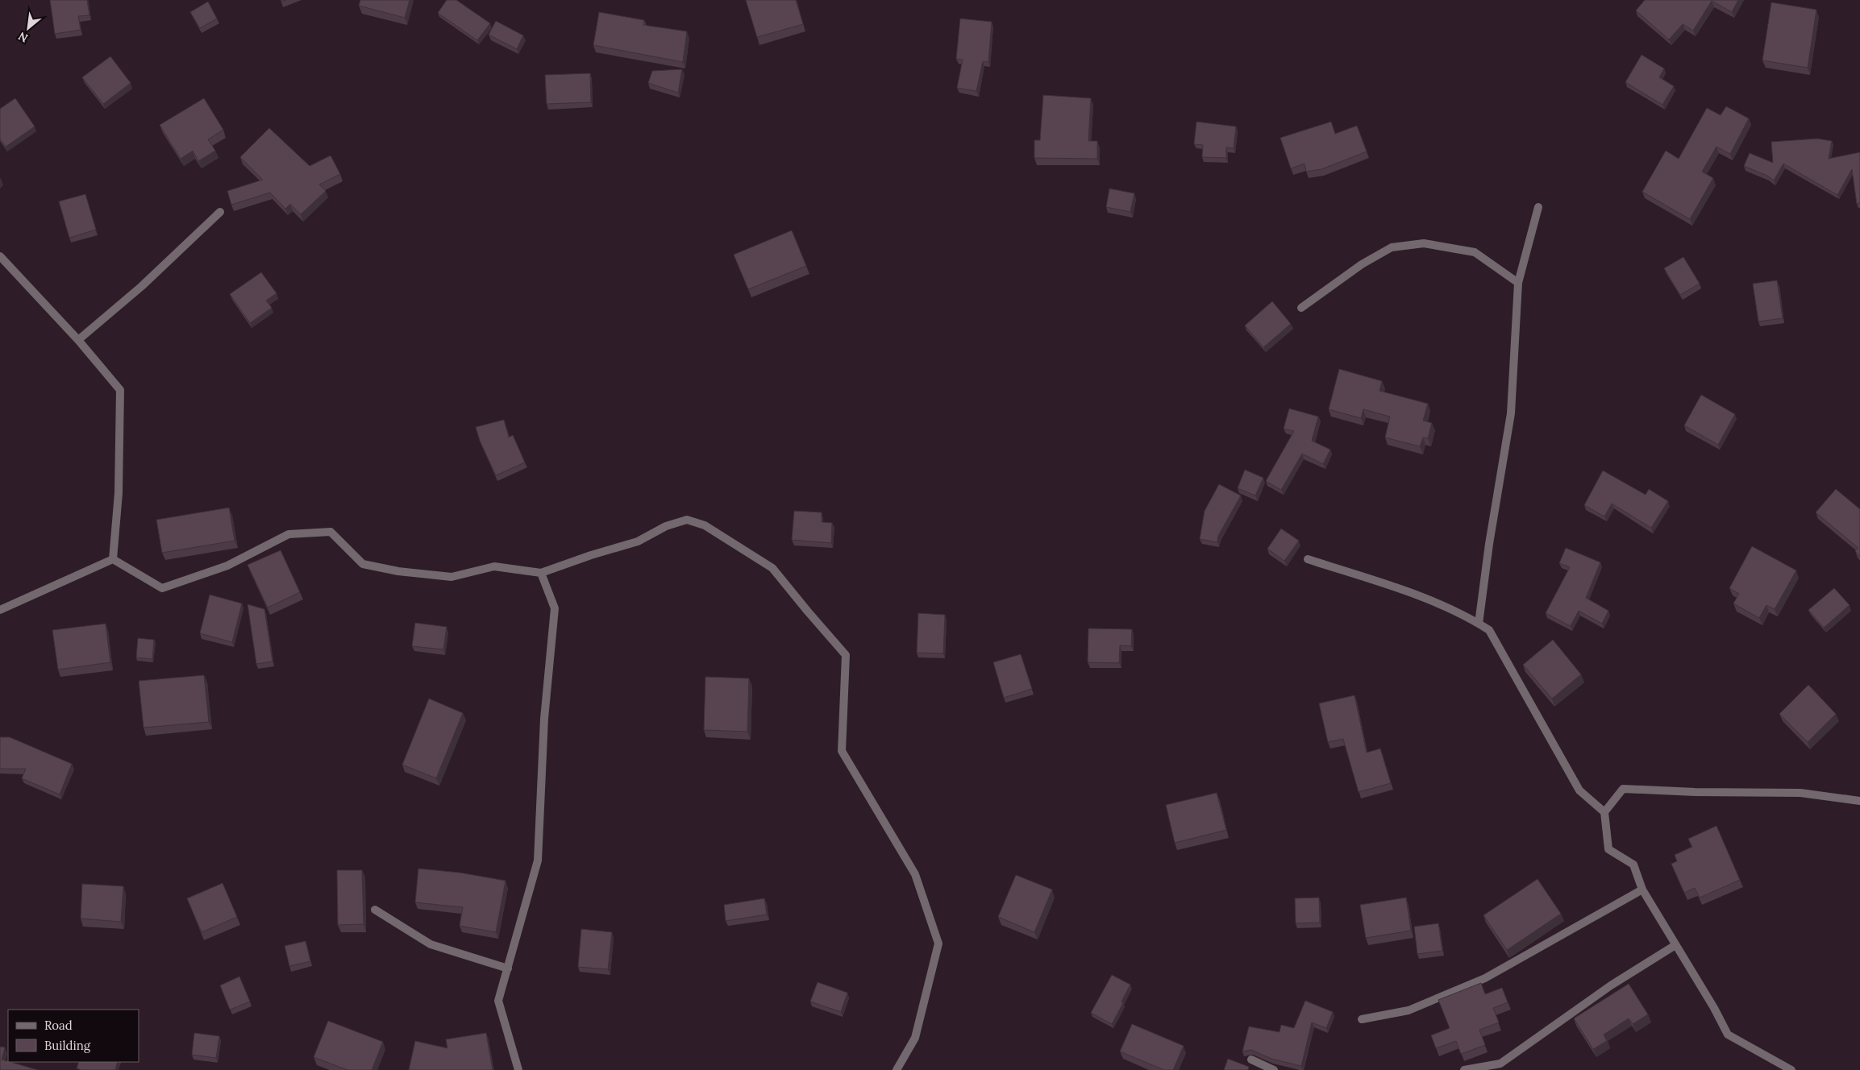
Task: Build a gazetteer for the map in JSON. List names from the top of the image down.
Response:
{
  "legend": ["Road", "Building"],
  "north": "bottom left"
}
